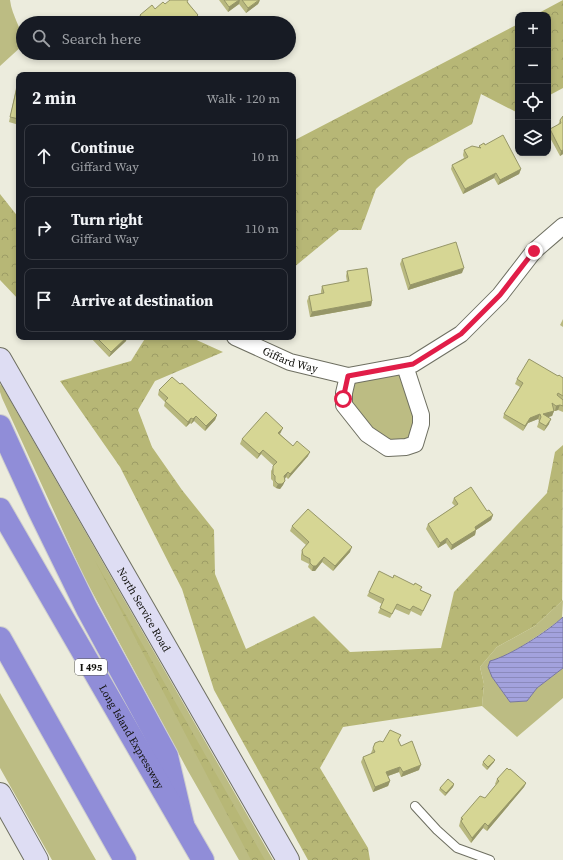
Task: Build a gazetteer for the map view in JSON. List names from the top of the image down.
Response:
{
  "streets": {
    "highway": ["I 495", "Long Island Expressway"],
    "main road": ["North Service Road"],
    "street": ["Giffard Way"]
  },
  "page": {
    "map_buttons": ["+", "−"],
    "search": "Search here",
    "heading": ["2 min", "Walk · 120 m"],
    "list": [
      ["Continue", "Giffard Way", "10 m"],
      ["Turn right", "Giffard Way", "110 m"],
      "Arrive at destination"
    ]
  }
}
